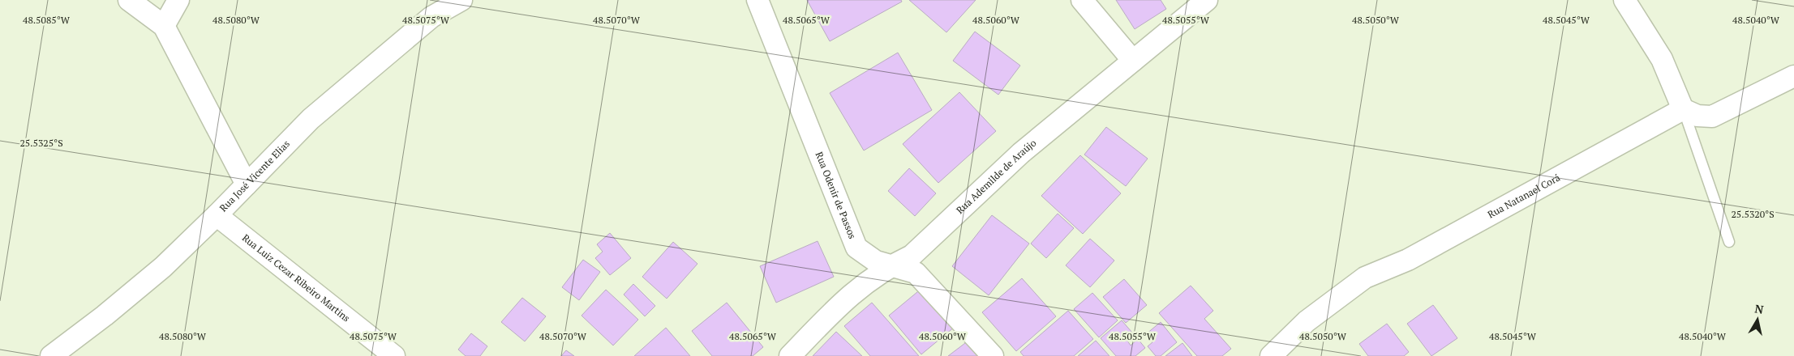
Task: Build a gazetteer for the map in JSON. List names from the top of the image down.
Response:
{
  "streets": {
    "street": [
      "Rua José Vicente Elias",
      "Rua Ademilde de Araújo",
      "Rua Odenir de Passos",
      "Rua Natanael Corá",
      "Rua Luiz Cezar Ribeiro Martins"
    ]
  },
  "crossings": [
    ["Rua José Vicente Elias", "Rua Luiz Cezar Ribeiro Martins"],
    ["Rua Ademilde de Araújo", "Rua Odenir de Passos"]
  ],
  "north": "top",
  "coordinates": [
    "48.5070°W",
    "48.5060°W",
    "48.5040°W",
    "48.5085°W",
    "48.5080°W",
    "48.5075°W",
    "48.5065°W",
    "48.5055°W",
    "48.5050°W",
    "48.5045°W",
    "25.5325°S",
    "25.5320°S"
  ]
}
